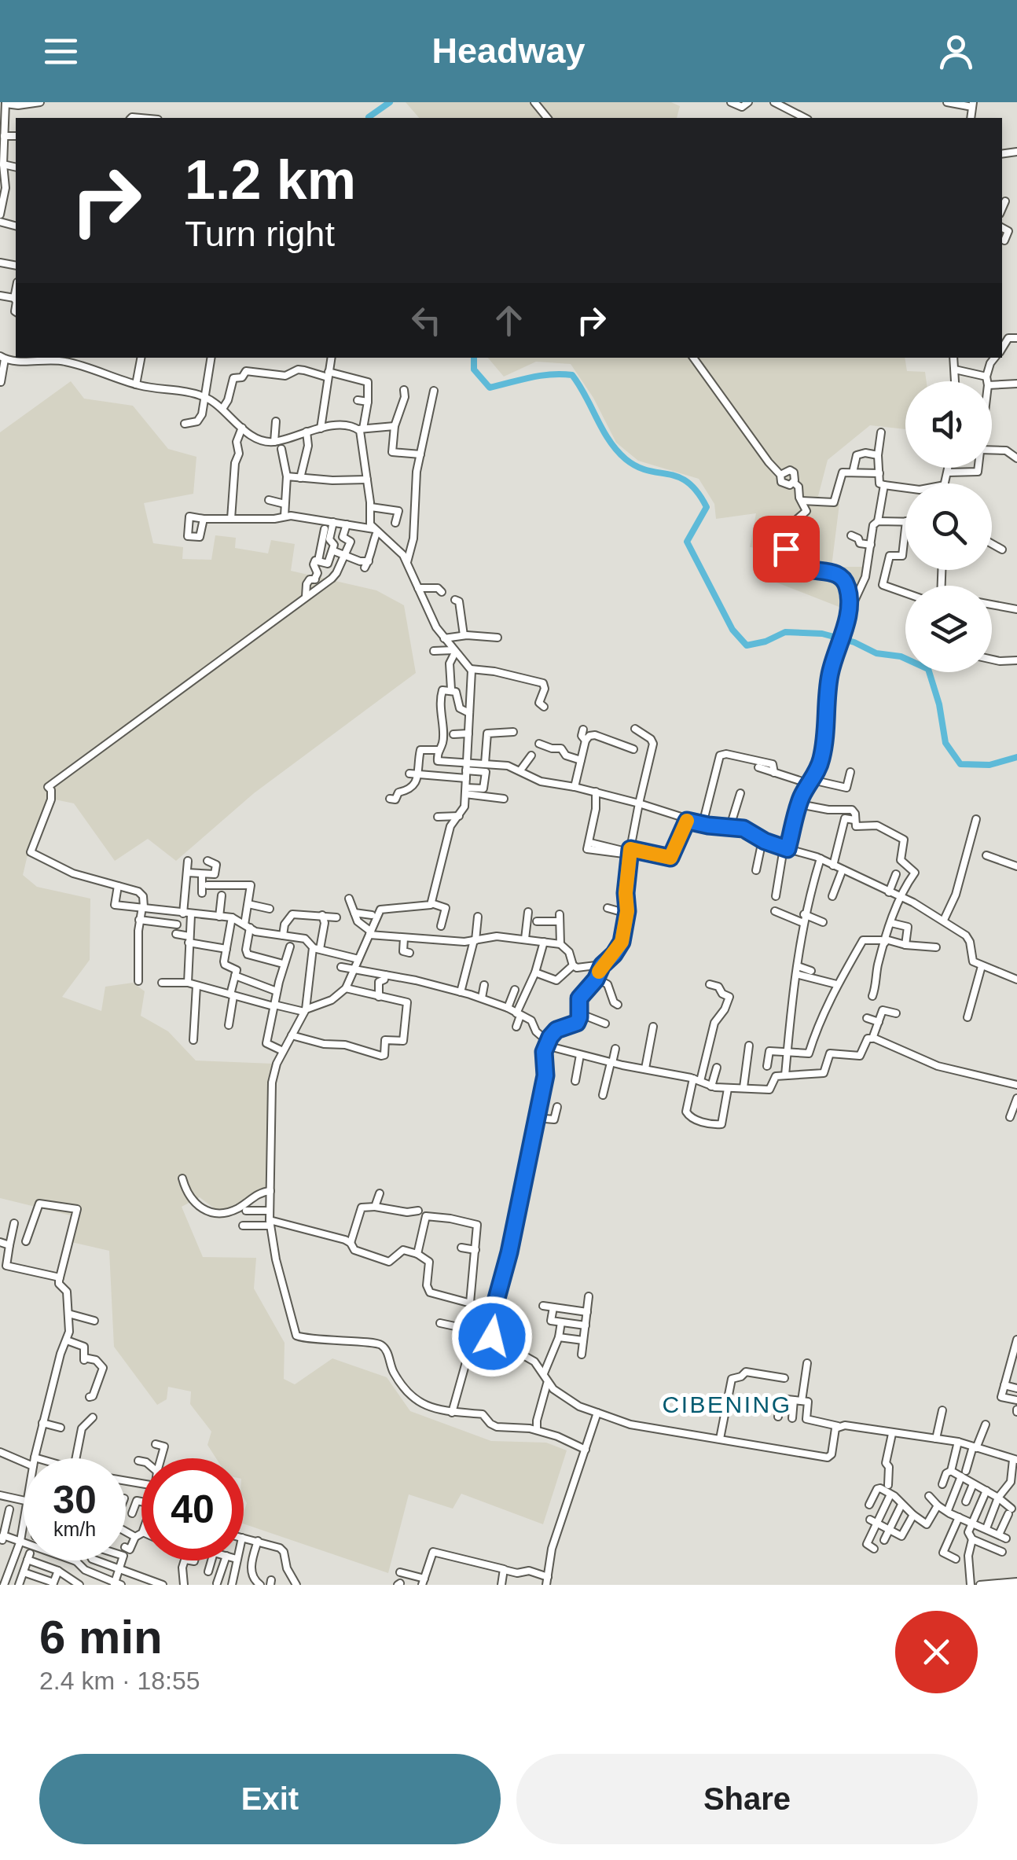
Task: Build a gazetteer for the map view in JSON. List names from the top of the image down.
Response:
{
  "districts": ["CIBENING"],
  "page": {
    "header": "Headway",
    "turn": ["1.2 km", "Turn right"],
    "speed": "30 km/h",
    "limit": "40",
    "heading": ["6 min", "2.4 km · 18:55"],
    "buttons": ["Exit", "Share"]
  }
}
